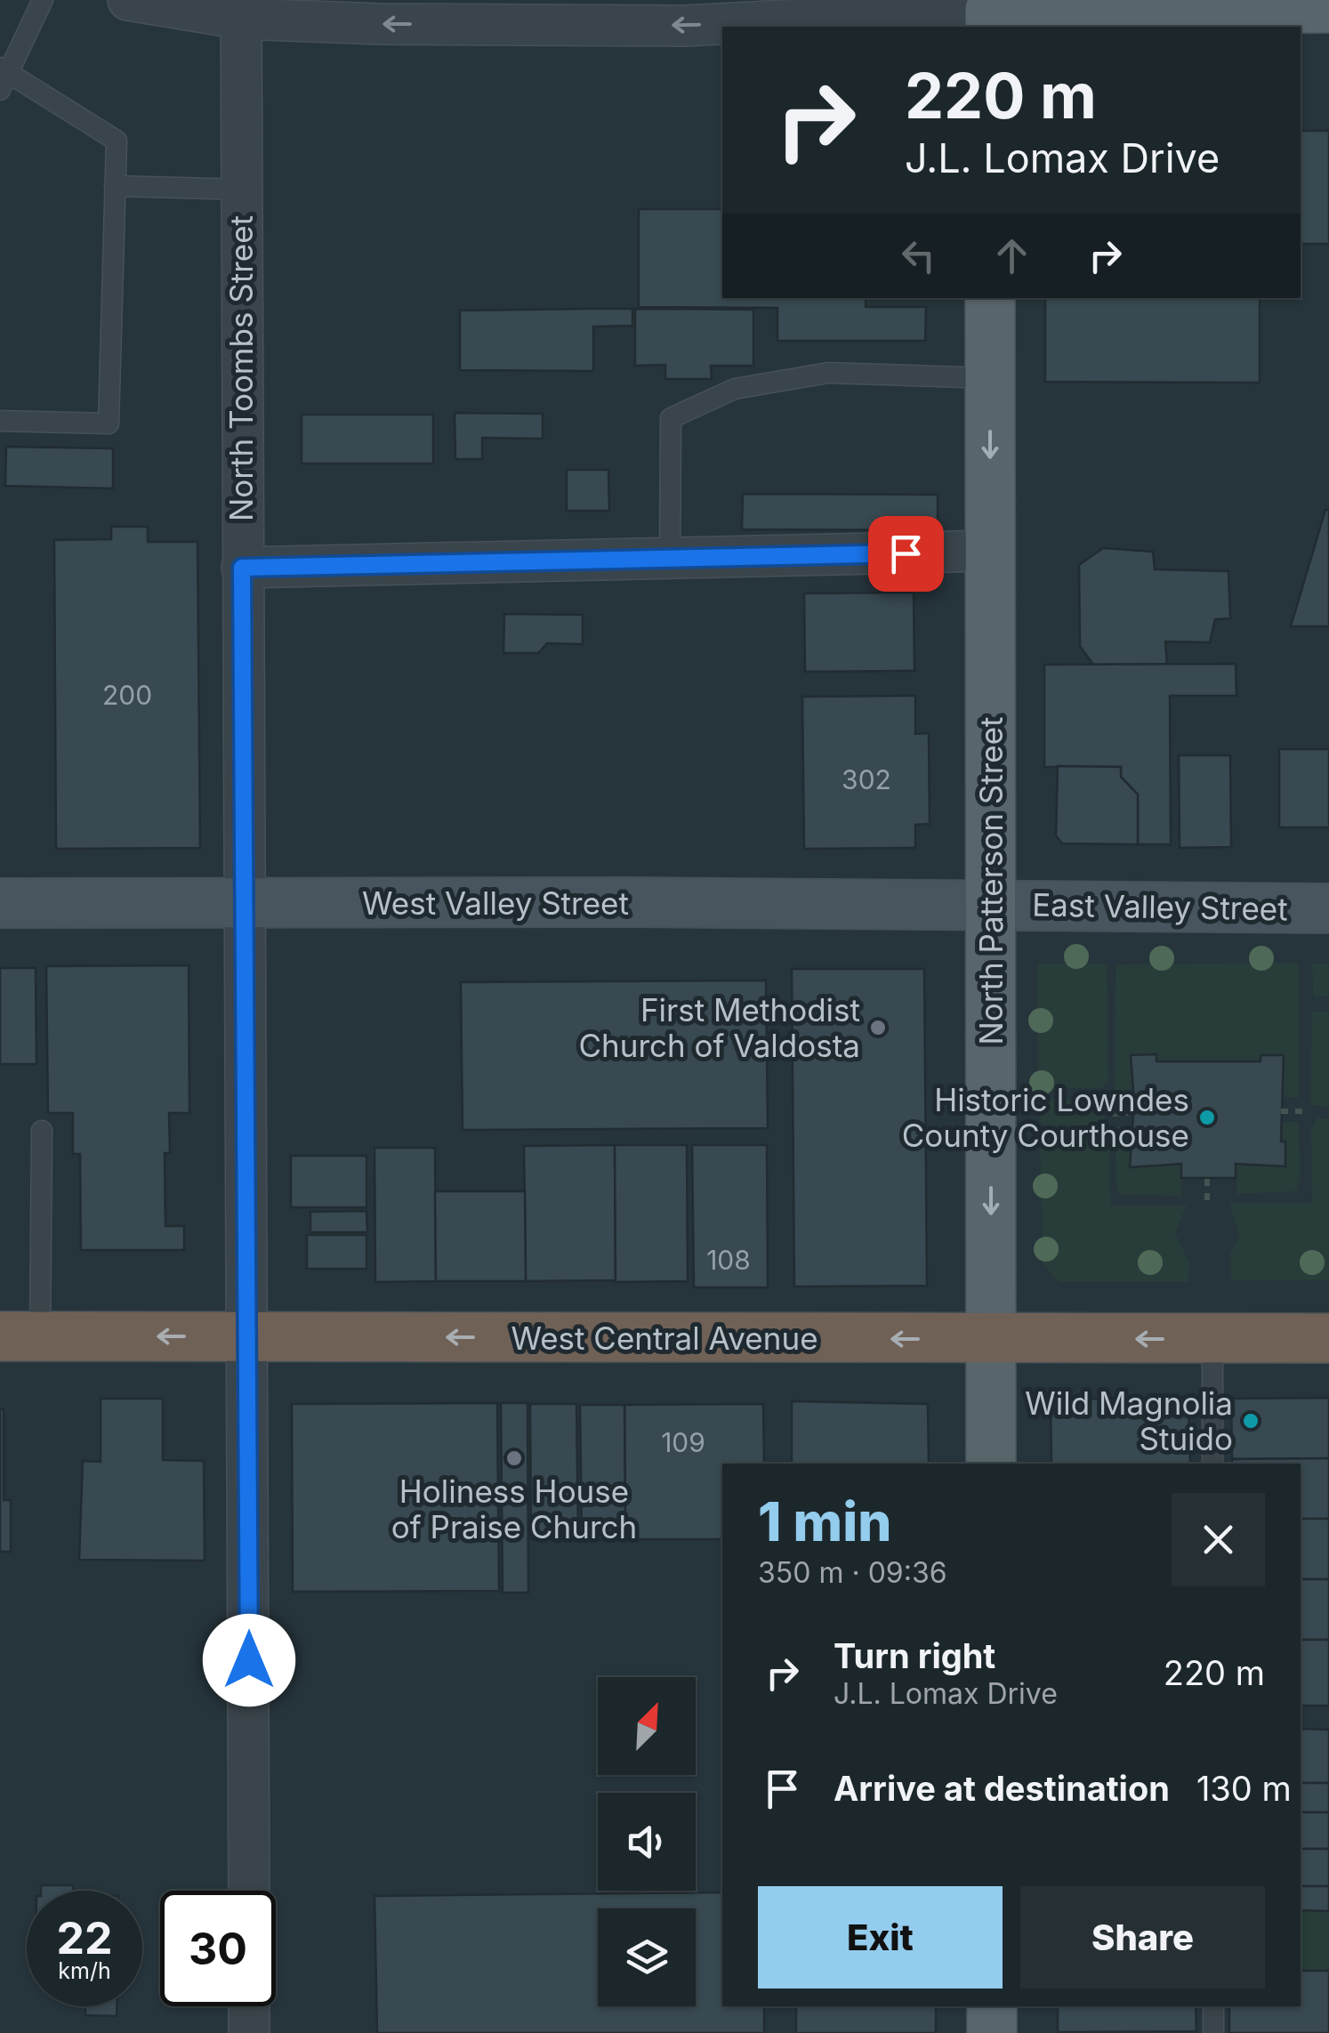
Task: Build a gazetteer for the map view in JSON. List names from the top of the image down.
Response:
{
  "streets": {
    "highway": ["West Central Avenue"],
    "main road": ["North Patterson Street"],
    "street": ["North Toombs Street", "West Valley Street", "East Valley Street"]
  },
  "crossings": [
    ["North Toombs Street", "West Valley Street"],
    ["North Toombs Street", "West Central Avenue"],
    ["North Patterson Street", "West Valley Street"],
    ["North Patterson Street", "East Valley Street"],
    ["North Patterson Street", "West Central Avenue"],
    ["West Valley Street", "East Valley Street"]
  ],
  "one_way": ["North Patterson Street", "West Central Avenue"],
  "places": [
    "First Methodist Church of Valdosta",
    "Historic Lowndes County Courthouse",
    "Wild Magnolia Stuido",
    "Holiness House of Praise Church"
  ],
  "house_numbers": [
    "200",
    "302",
    "108",
    "109"
  ],
  "north": "top right",
  "page": {
    "turn": ["220 m", "J.L. Lomax Drive"],
    "heading": ["1 min", "350 m · 09:36"],
    "list": [
      {
        "name": "Turn right",
        "note": "J.L. Lomax Drive",
        "value": "220 m"
      },
      {
        "name": "Arrive at destination",
        "value": "130 m"
      }
    ],
    "buttons": ["Exit", "Share"],
    "speed": "22 km/h",
    "limit": "30"
  }
}
